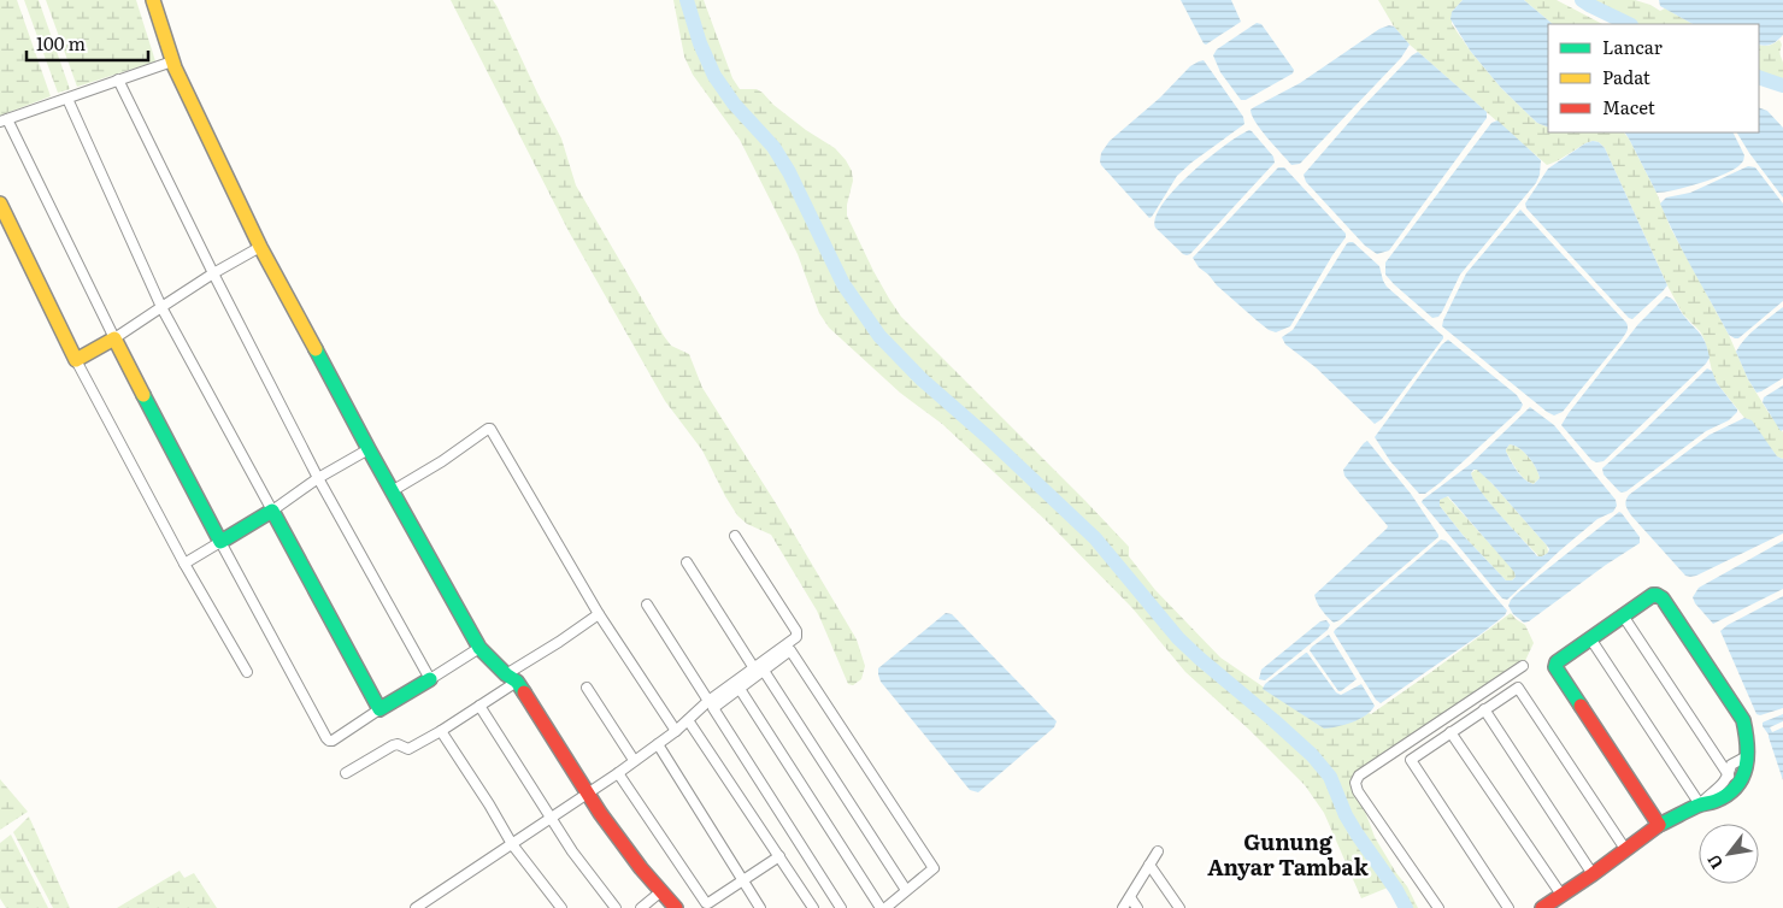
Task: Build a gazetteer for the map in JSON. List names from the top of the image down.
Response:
{
  "districts": ["Gunung Anyar Tambak"],
  "legend": ["Lancar", "Padat", "Macet"],
  "scale_bar": "100 m",
  "north": "bottom left"
}
